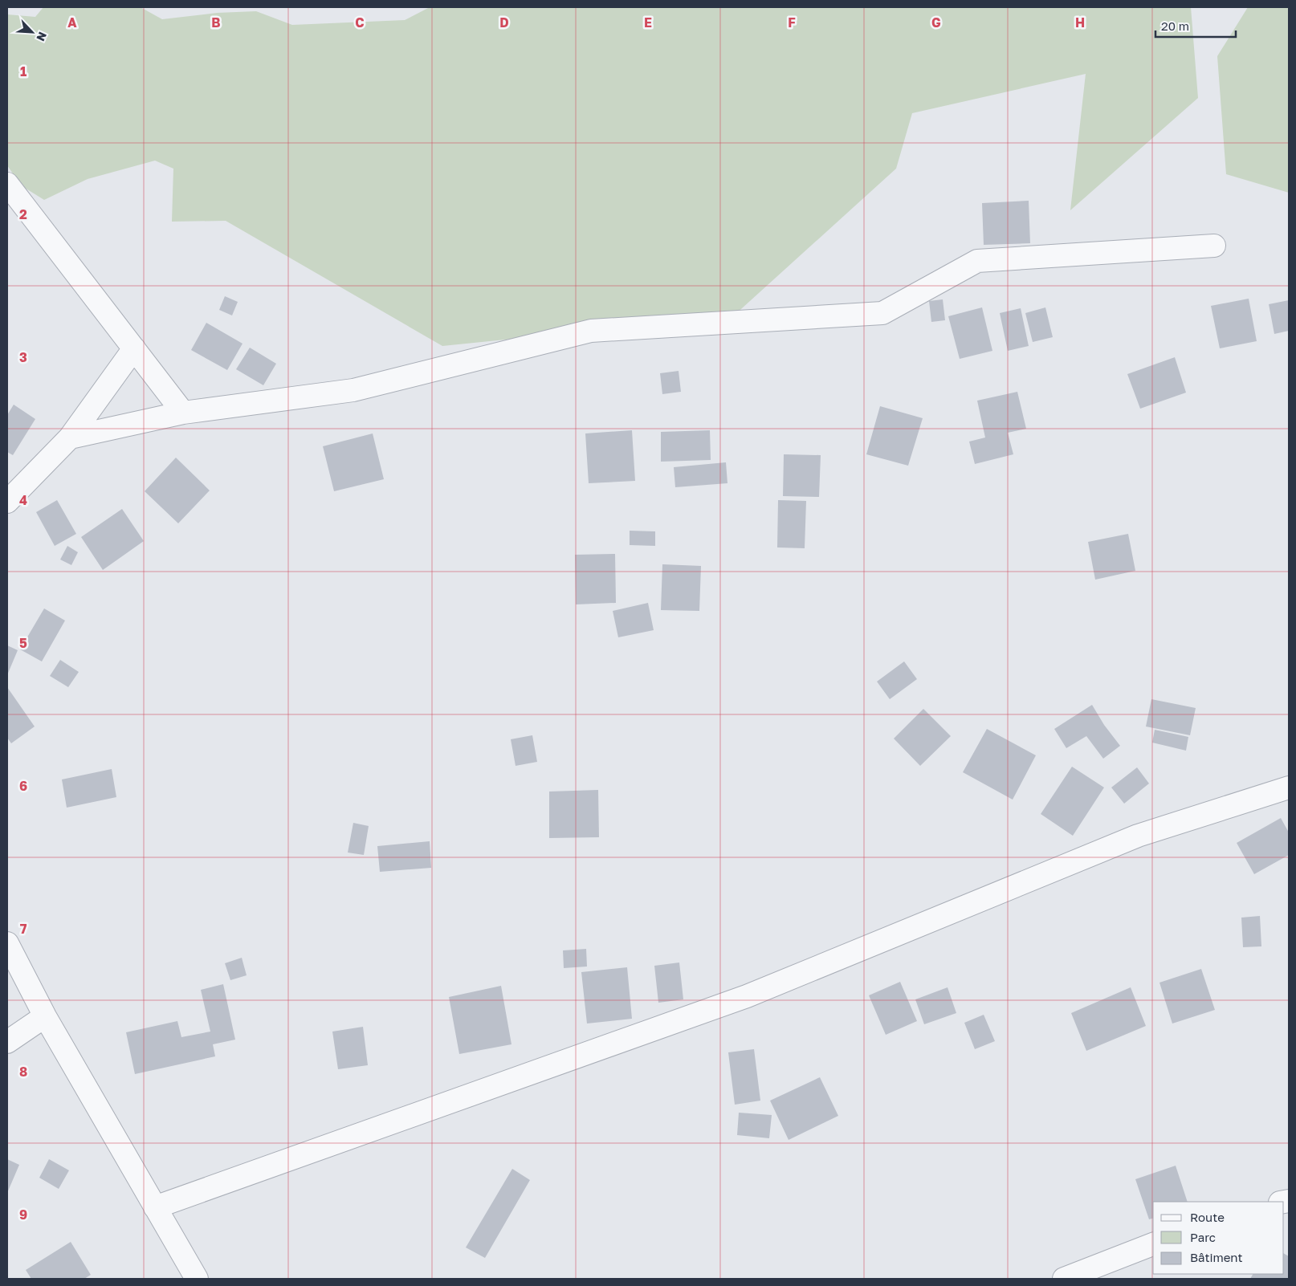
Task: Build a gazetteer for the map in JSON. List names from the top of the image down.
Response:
{
  "legend": ["Route", "Parc", "Bâtiment"],
  "scale_bar": "20 m",
  "north": "bottom right",
  "grid": {
    "columns": [
      "A",
      "B",
      "C",
      "D",
      "E",
      "F",
      "G",
      "H"
    ],
    "rows": [
      "1",
      "2",
      "3",
      "4",
      "5",
      "6",
      "7",
      "8",
      "9"
    ]
  }
}
